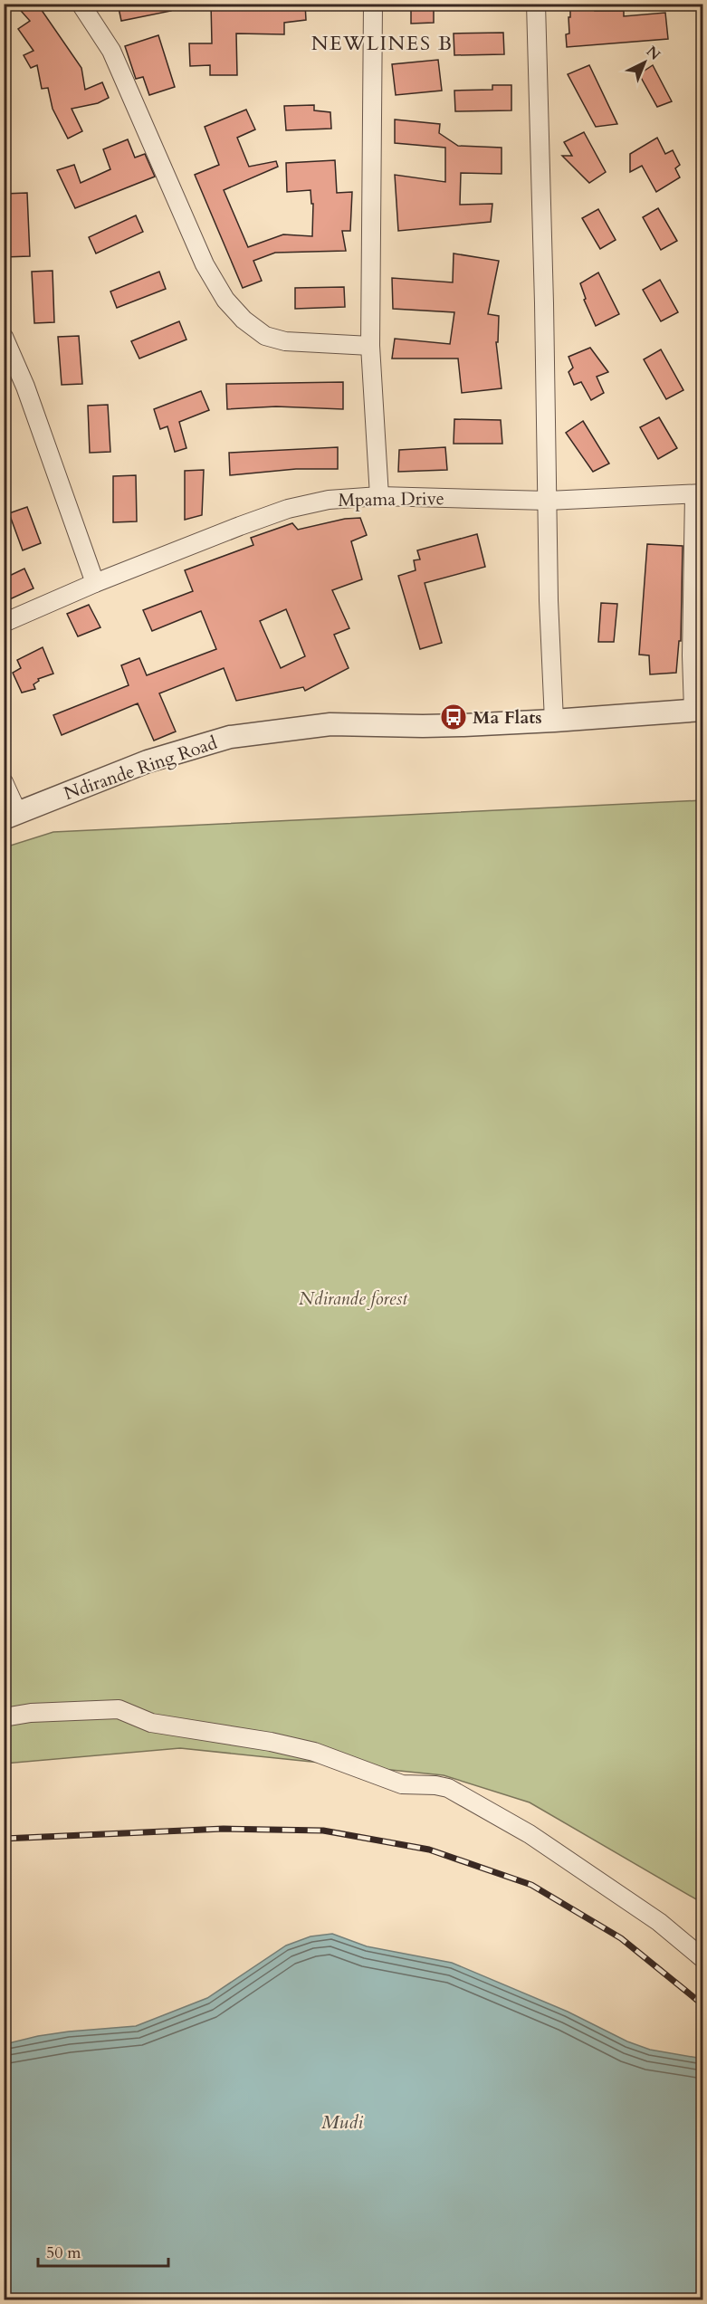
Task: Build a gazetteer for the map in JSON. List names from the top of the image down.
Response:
{
  "streets": {
    "street": ["Mpama Drive", "Ndirande Ring Road"]
  },
  "districts": ["NEWLINES B"],
  "water": ["Mudi"],
  "parks": ["Ndirande forest"],
  "places": {
    "bus stop": ["Ma Flats"]
  },
  "scale_bar": "50 m",
  "north": "top right"
}
